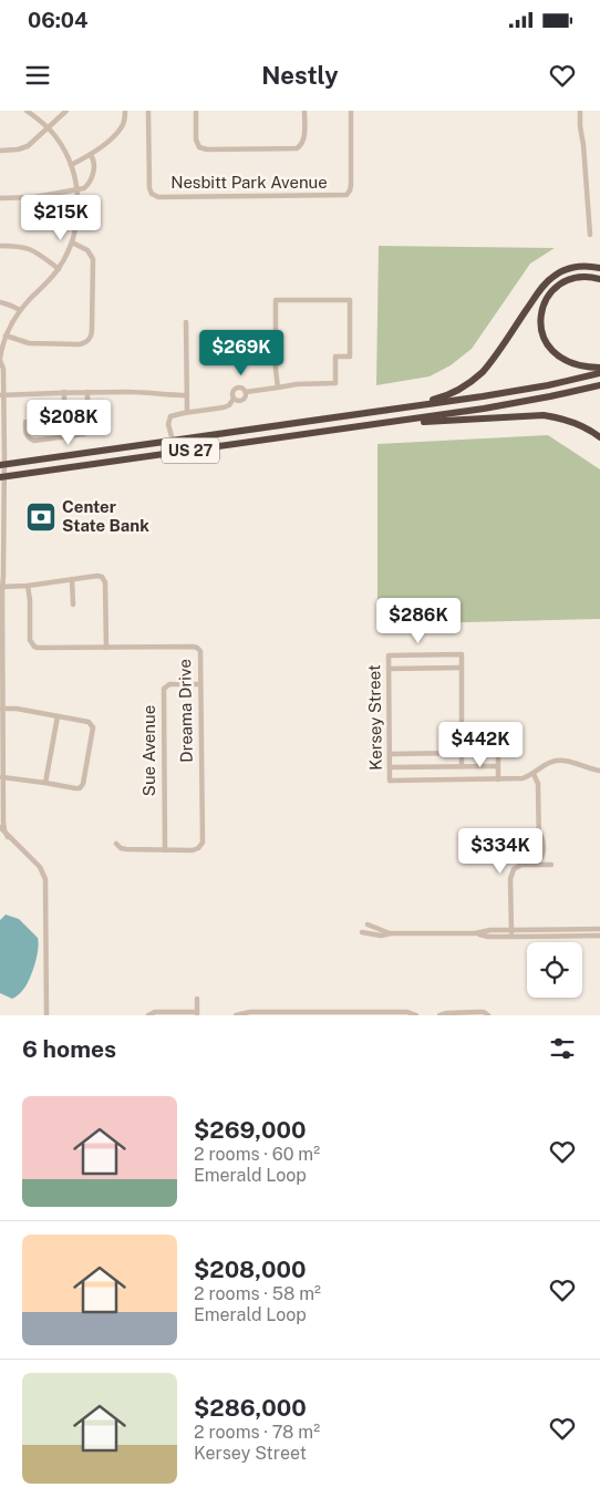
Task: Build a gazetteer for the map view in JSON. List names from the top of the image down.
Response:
{
  "streets": {
    "highway": ["US 27"],
    "street": [
      "Nesbitt Park Avenue",
      "Dreama Drive",
      "Kersey Street",
      "Sue Avenue"
    ]
  },
  "crossings": [
    ["Dreama Drive", "Sue Avenue"]
  ],
  "places": {
    "bank": ["Center State Bank"]
  },
  "page": {
    "status": "06:04",
    "header": "Nestly",
    "price": [
      "$215K",
      "$269K",
      "$208K",
      "$286K",
      "$442K",
      "$334K"
    ],
    "heading": "6 homes",
    "list": [
      {
        "name": "$269,000",
        "note": "2 rooms · 60 m² · Emerald Loop"
      },
      {
        "name": "$208,000",
        "note": "2 rooms · 58 m² · Emerald Loop"
      },
      {
        "name": "$286,000",
        "note": "2 rooms · 78 m² · Kersey Street"
      }
    ]
  }
}
